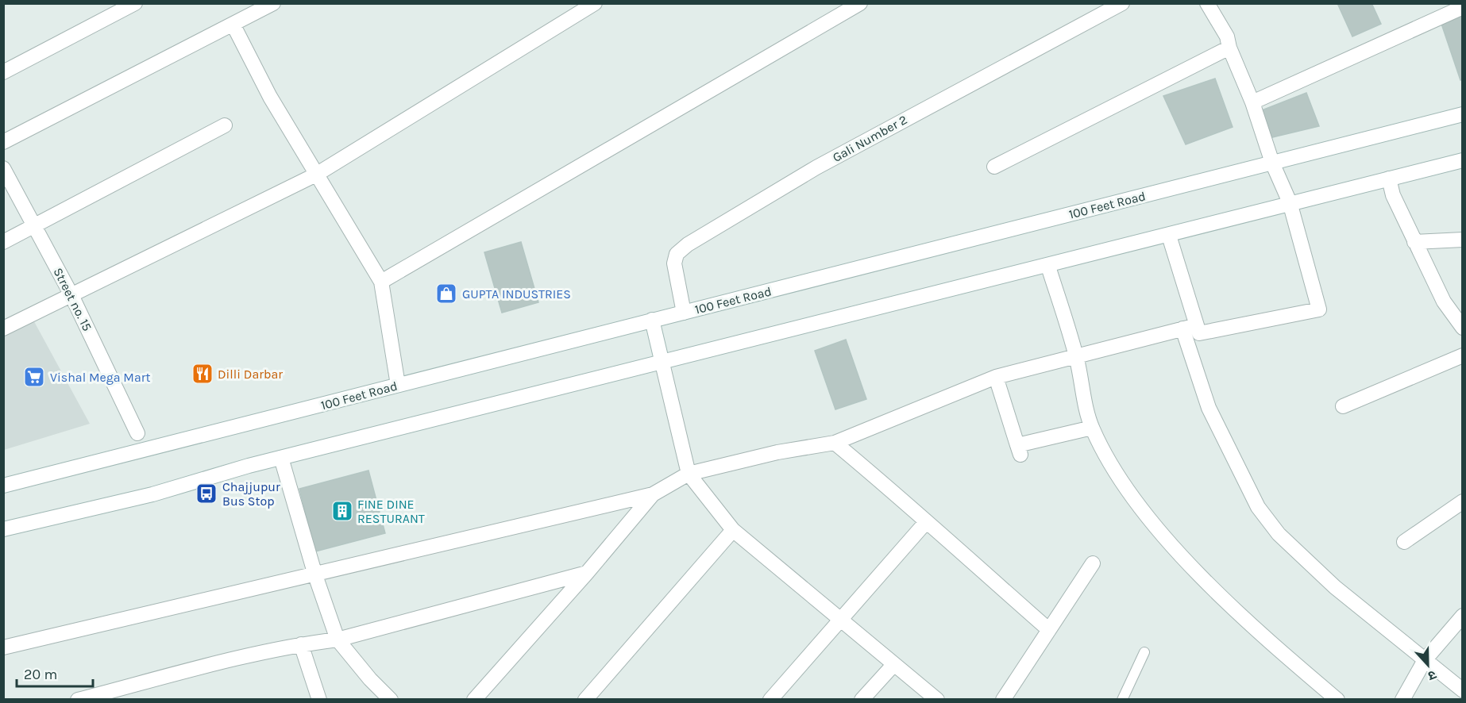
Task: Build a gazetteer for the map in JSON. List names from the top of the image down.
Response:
{
  "streets": {
    "street": ["Gali Number 2", "100 Feet Road", "Street no. 15"]
  },
  "crossings": [
    ["Gali Number 2", "100 Feet Road"]
  ],
  "places": {
    "shop": ["GUPTA INDUSTRIES"],
    "restaurant": ["Dilli Darbar"],
    "supermarket": ["Vishal Mega Mart"],
    "bus stop": ["Chajjupur Bus Stop"],
    "building": ["FINE DINE RESTURANT"]
  },
  "scale_bar": "20 m",
  "north": "bottom"
}
